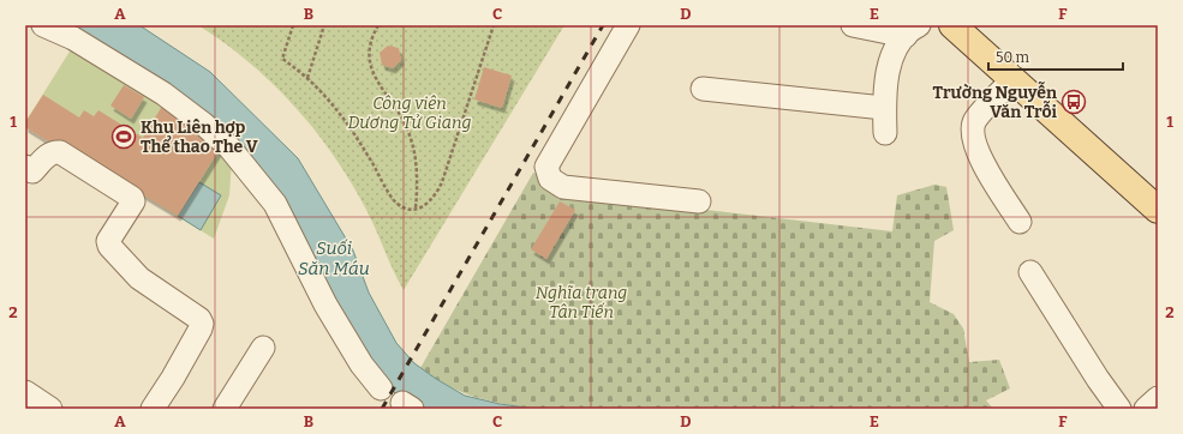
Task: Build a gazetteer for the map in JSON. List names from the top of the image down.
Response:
{
  "water": ["Suối Săn Máu"],
  "parks": ["Công viên Dương Tử Giang", "Nghĩa trang Tân Tiến"],
  "places": {
    "bus stop": ["Trường Nguyễn Văn Trỗi"],
    "sports": ["Khu Liên hợp Thể thao The V"]
  },
  "scale_bar": "50 m",
  "grid": {
    "columns": [
      "A",
      "B",
      "C",
      "D",
      "E",
      "F"
    ],
    "rows": ["1", "2"]
  }
}
